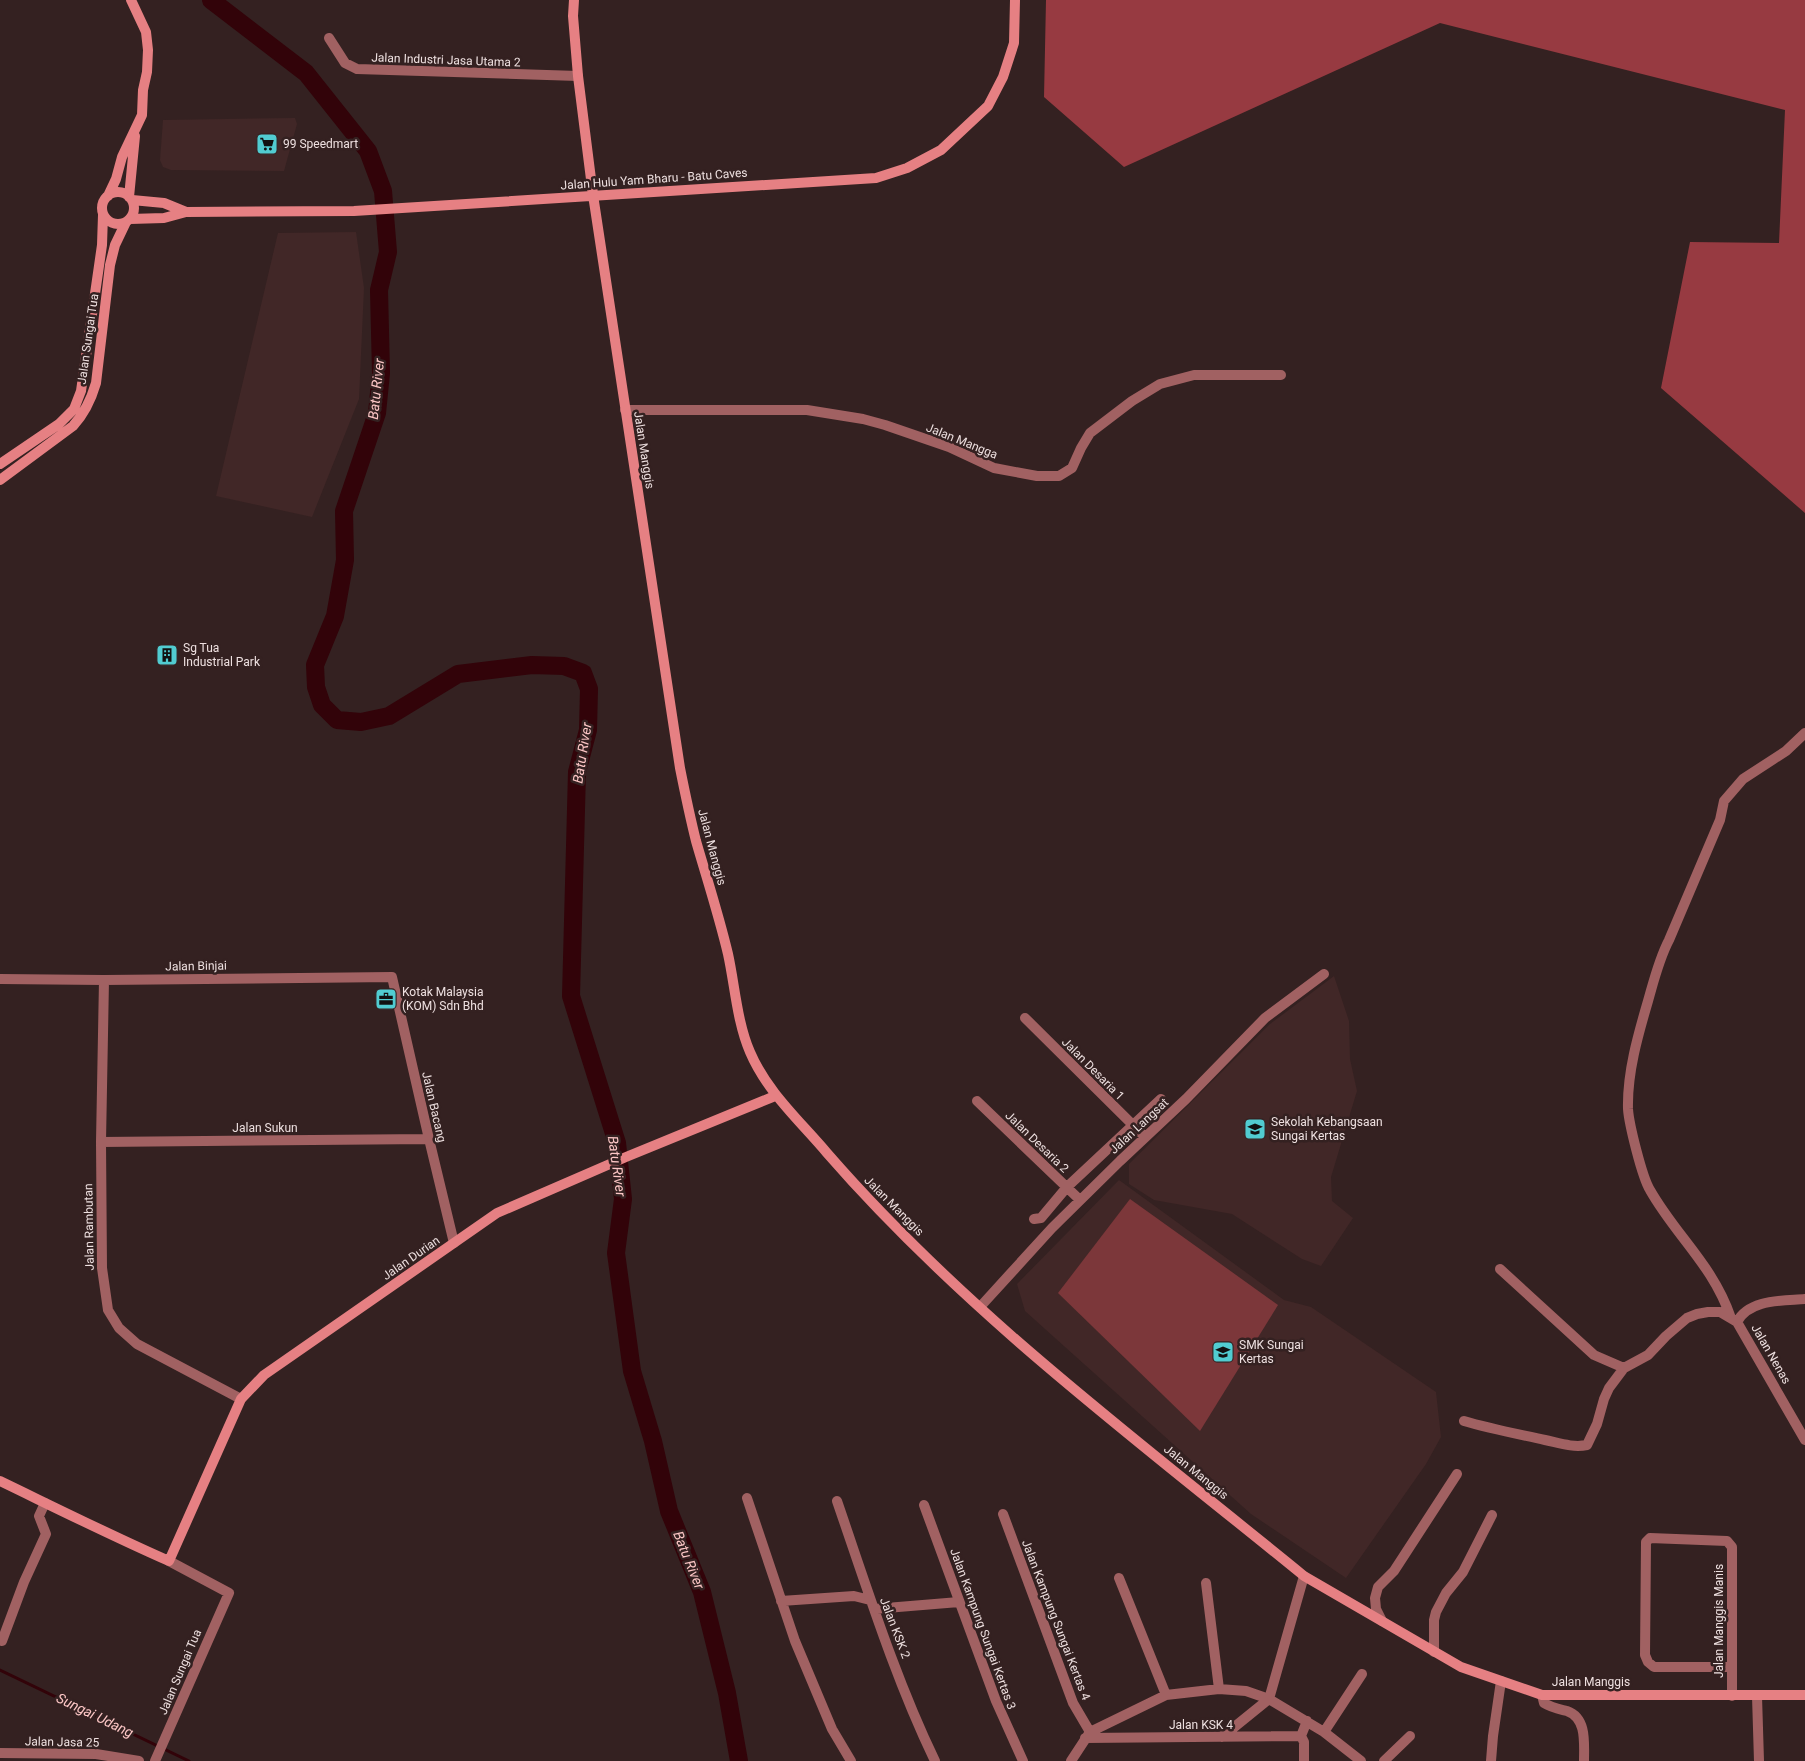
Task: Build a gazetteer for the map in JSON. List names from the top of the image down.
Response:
{
  "streets": {
    "street": [
      "Jalan Industri Jasa Utama 2",
      "Jalan Hulu Yam Bharu - Batu Caves",
      "Jalan Sungai Tua",
      "Jalan Mangga",
      "Jalan Manggis",
      "Jalan Binjai",
      "Jalan Desaria 1",
      "Jalan Bacang",
      "Jalan Langsat",
      "Jalan Sukun",
      "Jalan Desaria 2",
      "Jalan Rambutan",
      "Jalan Durian",
      "Jalan Nenas",
      "Jalan Kampung Sungai Kertas 4",
      "Jalan Manggis Manis",
      "Jalan KSK 2",
      "Jalan Kampung Sungai Kertas 3",
      "Jalan KSK 4",
      "Jalan Jasa 25"
    ]
  },
  "crossings": [
    ["Jalan Industri Jasa Utama 2", "Jalan Manggis"],
    ["Jalan Hulu Yam Bharu - Batu Caves", "Jalan Sungai Tua"],
    ["Jalan Hulu Yam Bharu - Batu Caves", "Jalan Manggis"],
    ["Jalan Sungai Tua", "Jalan Durian"],
    ["Jalan Mangga", "Jalan Manggis"],
    ["Jalan Manggis", "Jalan Langsat"],
    ["Jalan Manggis", "Jalan Durian"],
    ["Jalan Manggis", "Jalan Manggis Manis"],
    ["Jalan Binjai", "Jalan Bacang"],
    ["Jalan Binjai", "Jalan Rambutan"],
    ["Jalan Desaria 1", "Jalan Langsat"],
    ["Jalan Bacang", "Jalan Sukun"],
    ["Jalan Bacang", "Jalan Durian"],
    ["Jalan Langsat", "Jalan Desaria 2"],
    ["Jalan Sukun", "Jalan Rambutan"],
    ["Jalan Rambutan", "Jalan Durian"],
    ["Jalan Kampung Sungai Kertas 4", "Jalan KSK 4"]
  ],
  "water": ["Batu River", "Sungai Udang"],
  "places": {
    "supermarket": ["99 Speedmart"],
    "building": ["Sg Tua Industrial Park"],
    "office": ["Kotak Malaysia (KOM) Sdn Bhd"],
    "school or university": ["Sekolah Kebangsaan Sungai Kertas", "SMK Sungai Kertas"]
  }
}
